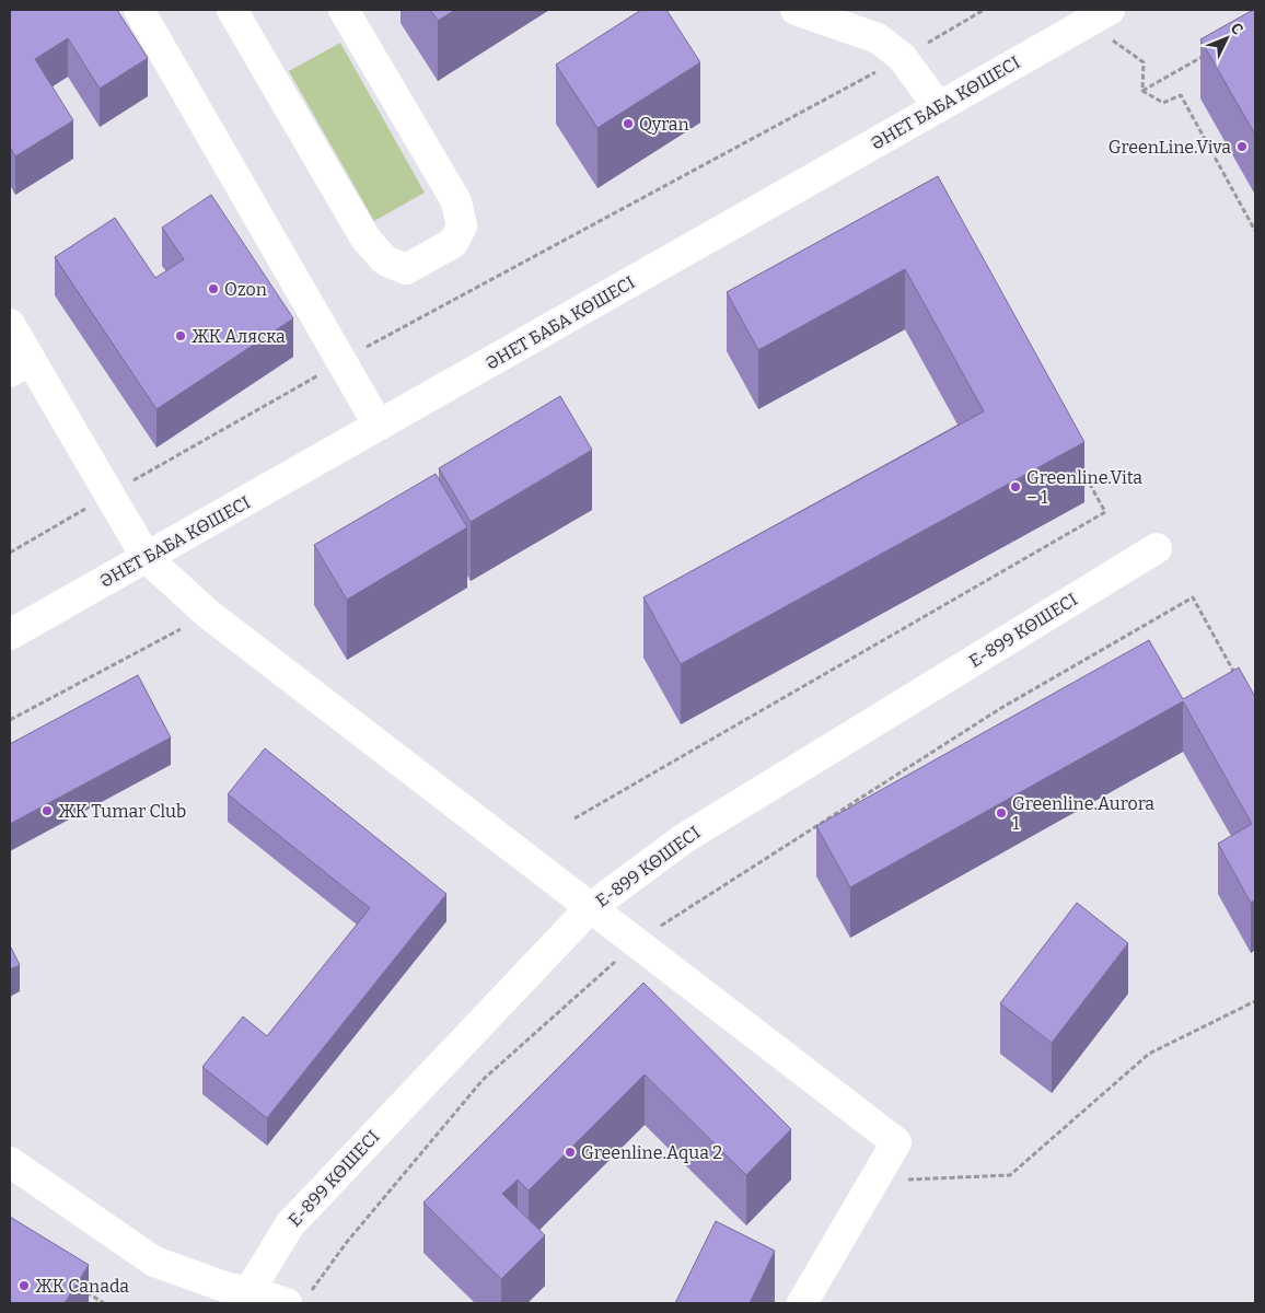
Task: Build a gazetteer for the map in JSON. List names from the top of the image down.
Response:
{
  "streets": {
    "street": ["ӘНЕТ БАБА КӨШЕСІ", "Е-899 КӨШЕСІ"]
  },
  "places": [
    "Qyran",
    "GreenLine.Viva",
    "Ozon",
    "ЖК Аляска",
    "Greenline.Vita – 1",
    "ЖК Tumar Club",
    "Greenline.Aurora 1",
    "Greenline.Aqua 2",
    "ЖК Canada"
  ],
  "north": "top right"
}
